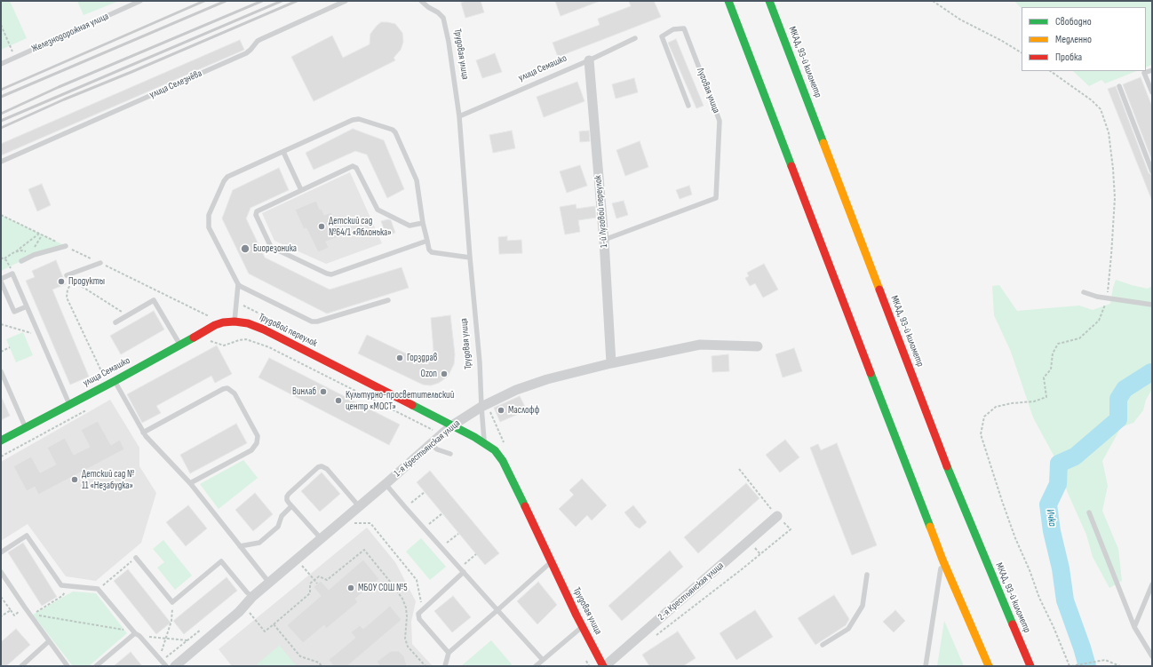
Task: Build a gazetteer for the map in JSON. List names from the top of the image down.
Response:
{
  "streets": {
    "main road": [
      "Трудовая улица",
      "МКАД, 93-й километр",
      "улица Семашко",
      "Трудовой переулок"
    ],
    "street": ["1-й Луговой переулок", "1-я Крестьянская улица", "2-я Крестьянская улица"],
    "lane": ["Железнодорожная улица", "улица Селезнёва", "Луговая улица"]
  },
  "crossings": [
    ["Трудовая улица", "улица Семашко"],
    ["Трудовая улица", "Трудовой переулок"],
    ["Трудовая улица", "1-я Крестьянская улица"],
    ["Трудовая улица", "2-я Крестьянская улица"],
    ["улица Семашко", "1-й Луговой переулок"],
    ["улица Семашко", "Трудовой переулок"],
    ["Луговая улица", "1-й Луговой переулок"],
    ["1-й Луговой переулок", "1-я Крестьянская улица"],
    ["Трудовой переулок", "1-я Крестьянская улица"]
  ],
  "water": ["Ичка"],
  "places": [
    "Детский сад №64/1 «Яблонька»",
    "Биорезоника",
    "Продукты",
    "Горздрав",
    "Ozon",
    "Винлаб",
    "Культурно-просветительский центр «МОСТ»",
    "Маслофф",
    "Детский сад № 11 «Незабудка»",
    "МБОУ СОШ №5"
  ],
  "legend": ["Свободно", "Медленно", "Пробка"]
}
